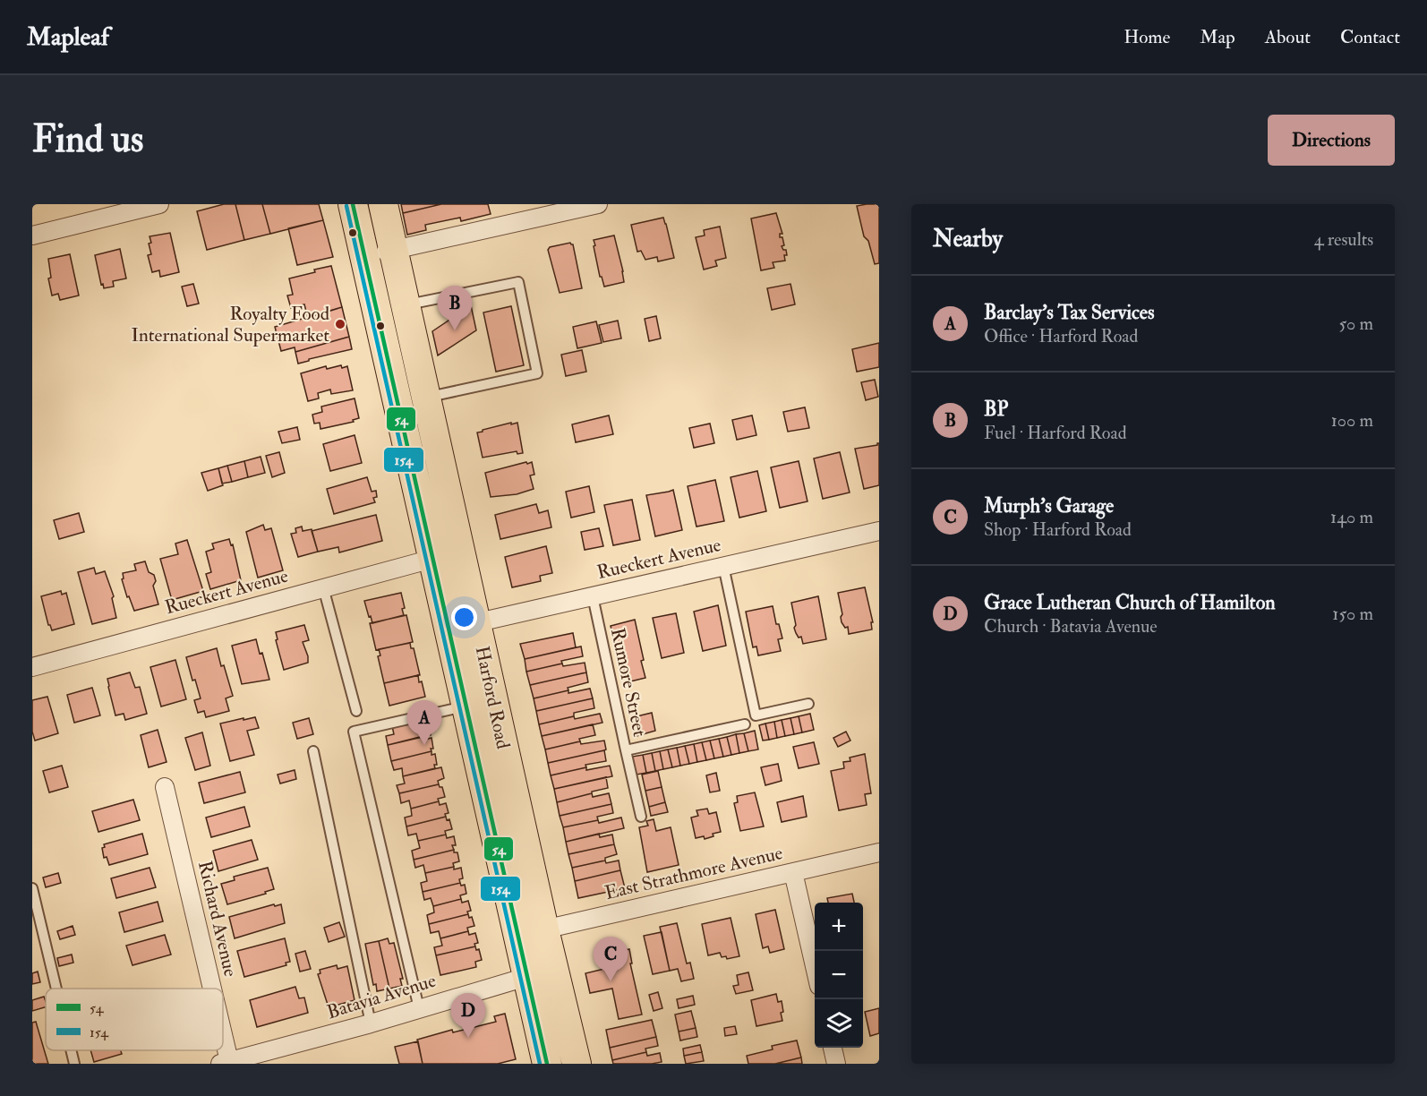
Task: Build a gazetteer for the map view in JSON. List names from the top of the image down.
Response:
{
  "streets": {
    "main road": ["Harford Road"],
    "street": [
      "Rueckert Avenue",
      "East Strathmore Avenue",
      "Richard Avenue",
      "Batavia Avenue"
    ],
    "lane": ["Rumore Street"]
  },
  "crossings": [
    ["Rueckert Avenue", "Rumore Street"],
    ["Rueckert Avenue", "Harford Road"],
    ["Harford Road", "East Strathmore Avenue"],
    ["Harford Road", "Batavia Avenue"]
  ],
  "places": ["Royalty Food International Supermarket"],
  "lines": ["transit line 54", "transit line 154"],
  "legend": ["54", "154"],
  "page": {
    "header": "Mapleaf",
    "nav": [
      "Home",
      "Map",
      "About",
      "Contact"
    ],
    "buttons": "Directions",
    "title": "Find us",
    "heading": ["Nearby", "4 results"],
    "list": [
      {
        "mark": "A",
        "name": "Barclay's Tax Services",
        "note": "Office · Harford Road",
        "value": "50 m"
      },
      {
        "mark": "B",
        "name": "BP",
        "note": "Fuel · Harford Road",
        "value": "100 m"
      },
      {
        "mark": "C",
        "name": "Murph's Garage",
        "note": "Shop · Harford Road",
        "value": "140 m"
      },
      {
        "mark": "D",
        "name": "Grace Lutheran Church of Hamilton",
        "note": "Church · Batavia Avenue",
        "value": "150 m"
      }
    ],
    "pins": [
      "B",
      "A",
      "C",
      "D"
    ],
    "map_buttons": ["+", "−"]
  }
}
